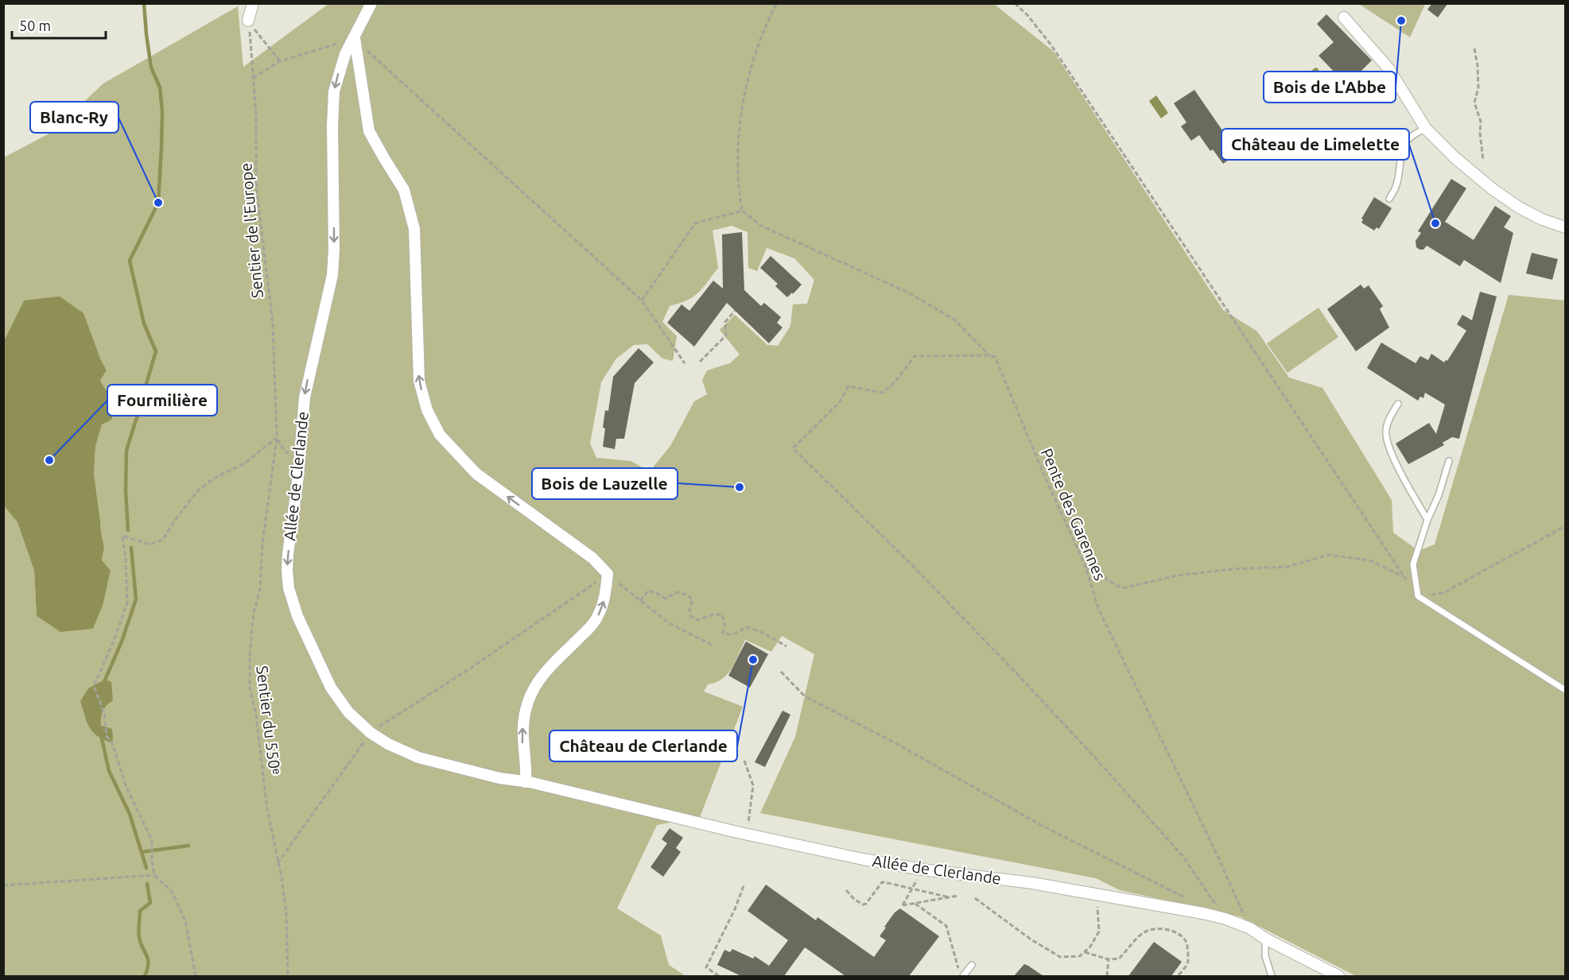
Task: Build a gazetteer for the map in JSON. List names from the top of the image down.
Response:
{
  "streets": {
    "street": ["Allée de Clerlande"],
    "path": ["Sentier de l'Europe", "Pente des Garennes", "Sentier du 550ᵉ"]
  },
  "crossings": [
    ["Sentier de l'Europe", "Sentier du 550ᵉ"],
    ["Allée de Clerlande", "Pente des Garennes"]
  ],
  "one_way": ["Allée de Clerlande"],
  "places": [
    "Bois de L'Abbe",
    "Blanc-Ry",
    "Château de Limelette",
    "Fourmilière",
    "Bois de Lauzelle",
    "Château de Clerlande"
  ],
  "scale_bar": "50 m"
}
